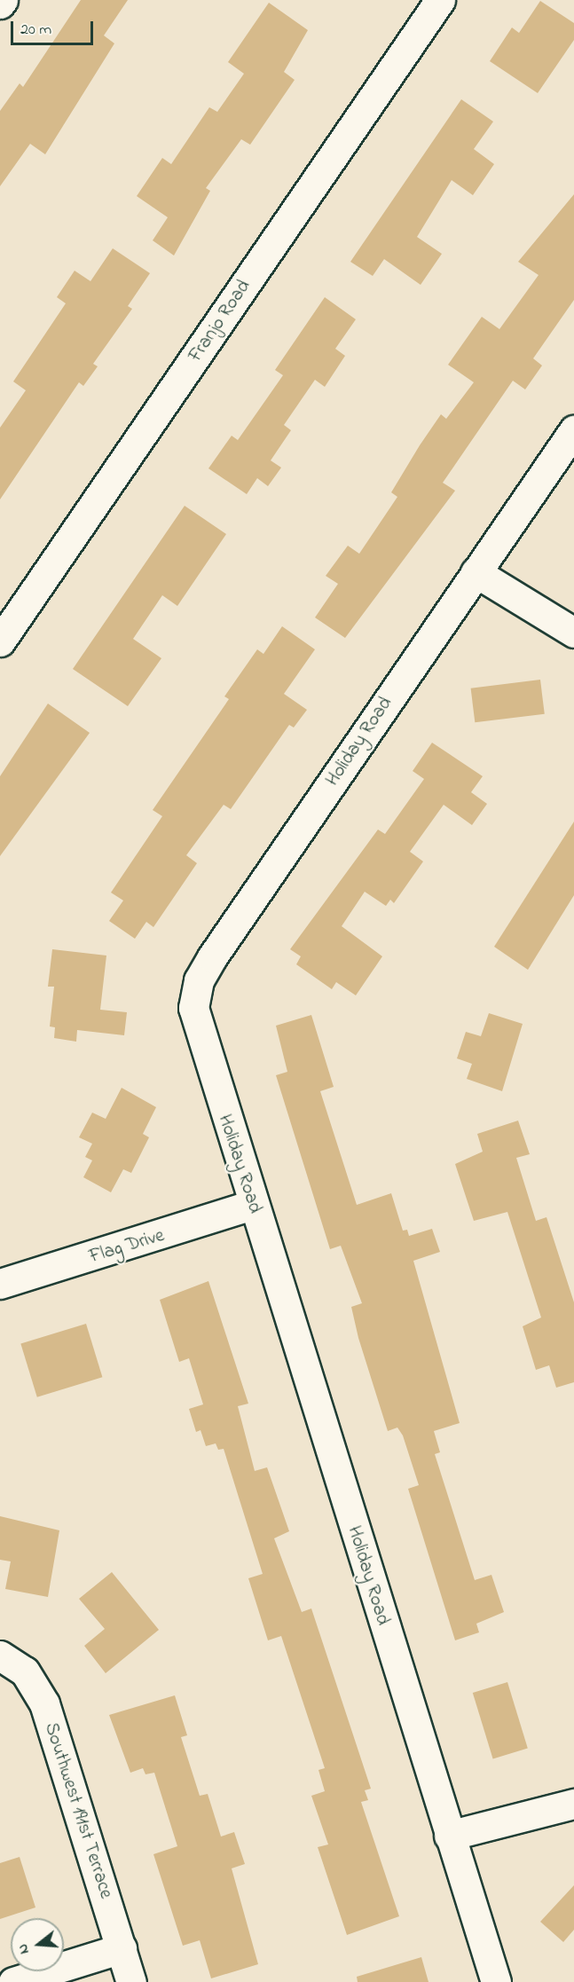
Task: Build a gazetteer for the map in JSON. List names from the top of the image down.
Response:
{
  "streets": {
    "street": [
      "Franjo Road",
      "Holiday Road",
      "Flag Drive",
      "Southwest 191st Terrace"
    ]
  },
  "crossings": [
    ["Holiday Road", "Flag Drive"]
  ],
  "scale_bar": "20 m",
  "north": "left"
}
